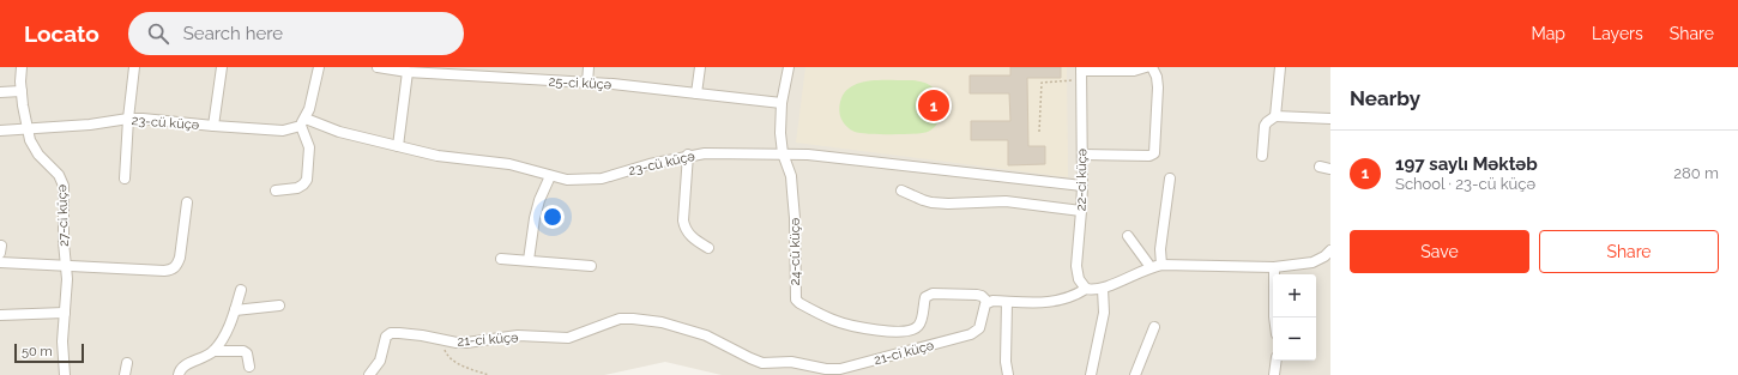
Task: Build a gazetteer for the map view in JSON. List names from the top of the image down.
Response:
{
  "streets": {
    "street": [
      "25-ci küçə",
      "23-cü küçə",
      "22-ci küçə",
      "27-ci küçə",
      "24-cü küçə",
      "21-ci küçə"
    ]
  },
  "crossings": [
    ["25-ci küçə", "24-cü küçə"],
    ["23-cü küçə", "22-ci küçə"],
    ["23-cü küçə", "27-ci küçə"],
    ["23-cü küçə", "24-cü küçə"],
    ["24-cü küçə", "21-ci küçə"]
  ],
  "scale_bar": "50 m",
  "page": {
    "header": "Locato",
    "search": "Search here",
    "nav": ["Map", "Layers", "Share"],
    "heading": "Nearby",
    "pins": "1",
    "list": [
      {
        "mark": "1",
        "name": "197 saylı Məktəb",
        "note": "School · 23-cü küçə",
        "value": "280 m"
      }
    ],
    "buttons": ["Save", "Share"],
    "map_buttons": ["+", "−"],
    "scale": "50 m"
  }
}
